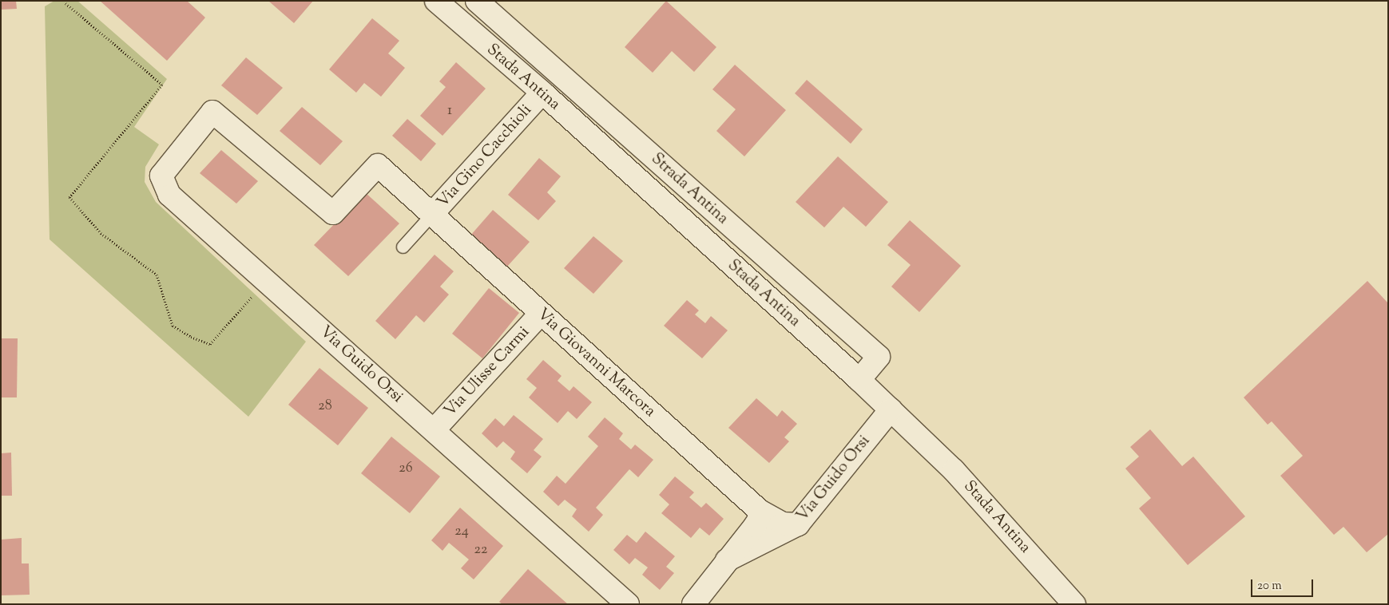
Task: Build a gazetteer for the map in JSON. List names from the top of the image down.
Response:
{
  "streets": {
    "street": [
      "Stada Antina",
      "Via Gino Cacchioli",
      "Strada Antina",
      "Via Giovanni Marcora",
      "Via Guido Orsi",
      "Via Ulisse Carmi"
    ]
  },
  "crossings": [
    ["Stada Antina", "Via Gino Cacchioli"],
    ["Stada Antina", "Strada Antina"],
    ["Stada Antina", "Via Guido Orsi"],
    ["Via Gino Cacchioli", "Via Giovanni Marcora"],
    ["Via Gino Cacchioli", "Via Guido Orsi"],
    ["Via Giovanni Marcora", "Via Guido Orsi"],
    ["Via Giovanni Marcora", "Via Ulisse Carmi"],
    ["Via Guido Orsi", "Via Ulisse Carmi"]
  ],
  "house_numbers": [
    "1",
    "28",
    "26",
    "24",
    "22"
  ],
  "scale_bar": "20 m"
}
